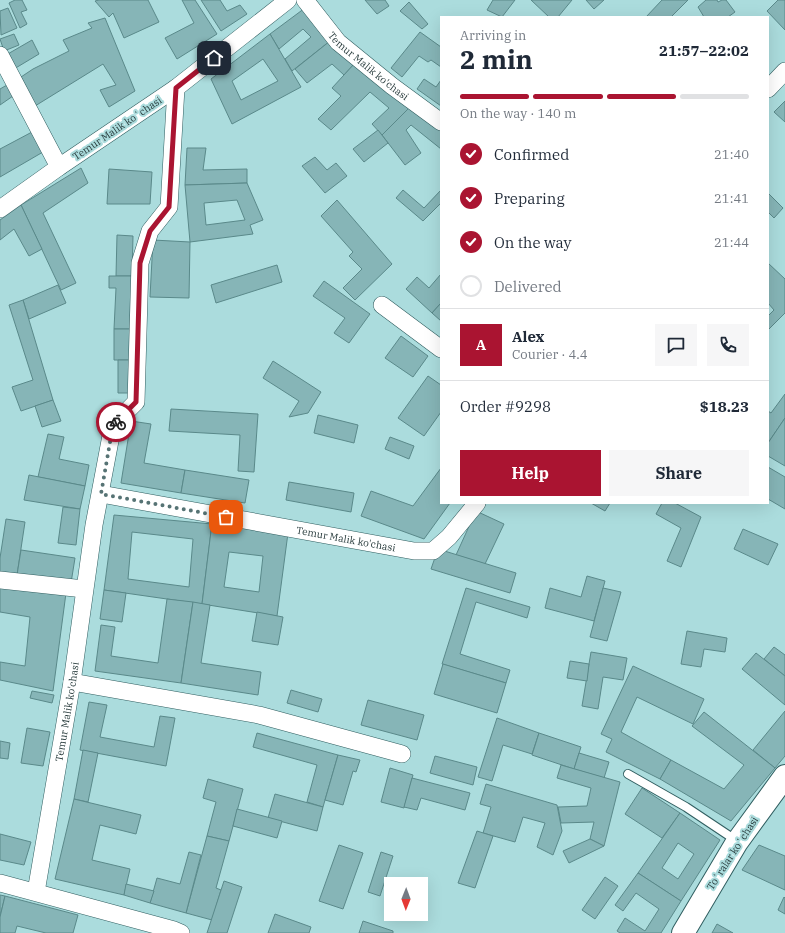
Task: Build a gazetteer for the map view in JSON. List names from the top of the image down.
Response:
{
  "streets": {
    "street": ["Temur Malik ko'chasi", "Temur Malik koʻchasi", "Toʻralar koʻchasi"]
  },
  "crossings": [
    ["Temur Malik ko'chasi", "Temur Malik koʻchasi"]
  ],
  "north": "bottom",
  "page": {
    "heading": ["2 min", "Arriving in", "21:57–22:02"],
    "panel": [
      "Alex",
      "Courier · 4.4",
      "Order #9298",
      "$18.23"
    ],
    "bar": "On the way · 140 m",
    "list": [
      ["Confirmed", "21:40"],
      ["Preparing", "21:41"],
      ["On the way", "21:44"],
      "Delivered"
    ],
    "round": "A",
    "buttons": ["Help", "Share"]
  }
}
